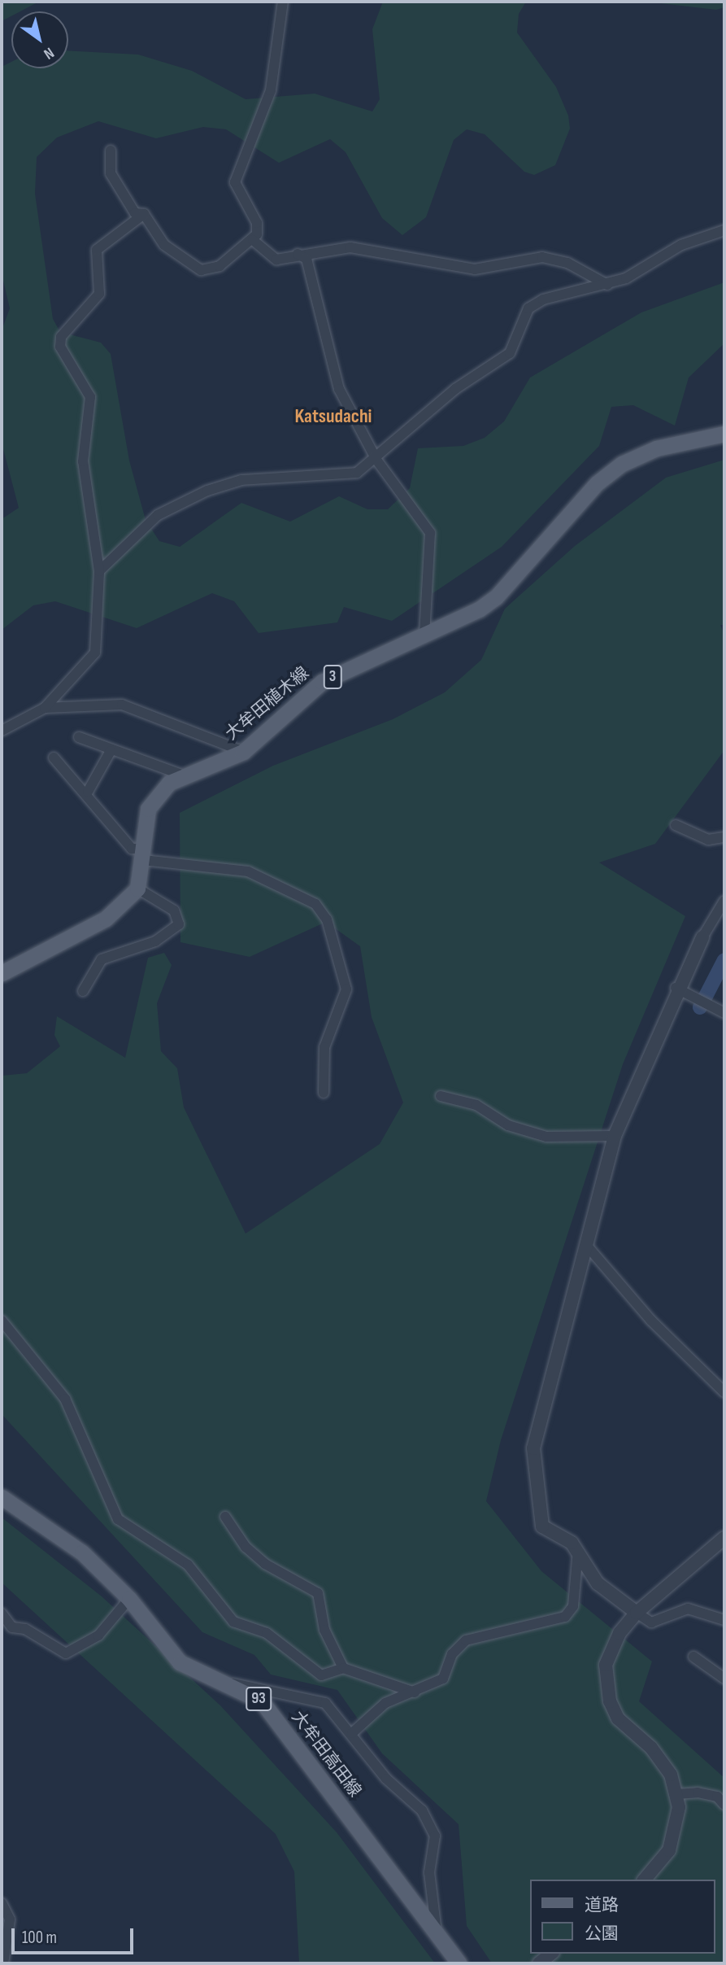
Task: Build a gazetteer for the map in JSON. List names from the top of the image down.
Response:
{
  "streets": {
    "main road": [
      "3",
      "大牟田植木線",
      "93",
      "大牟田高田線"
    ]
  },
  "districts": ["Katsudachi"],
  "legend": ["道路", "公園"],
  "scale_bar": "100 m",
  "north": "bottom right"
}
